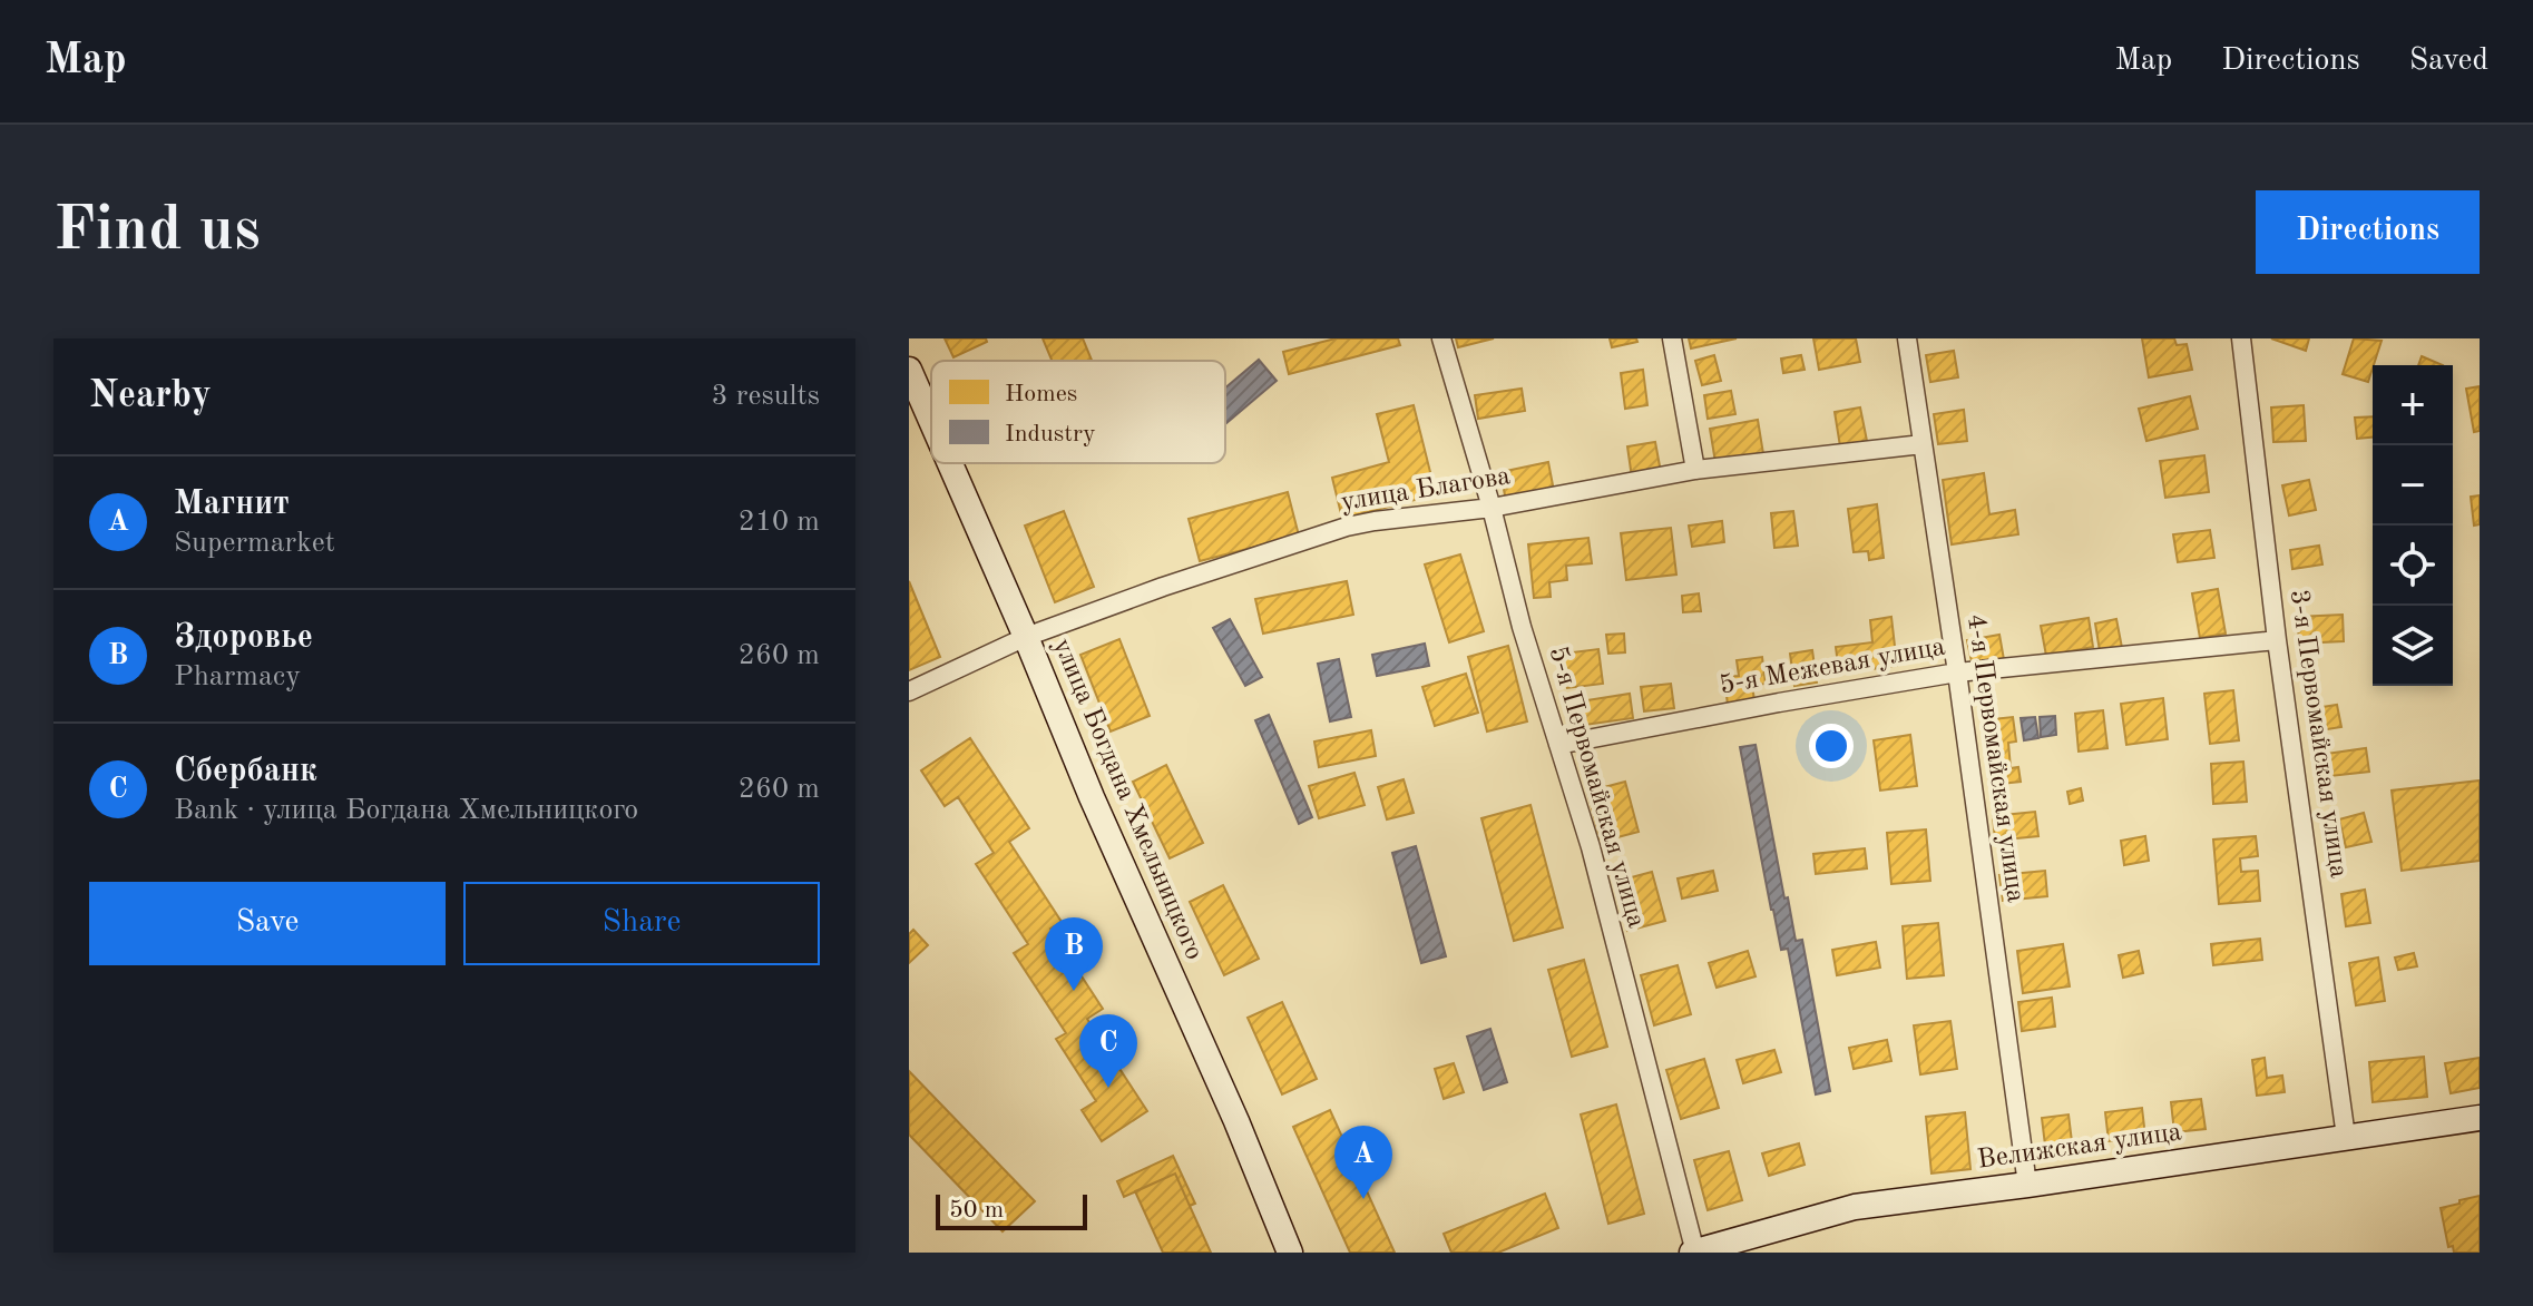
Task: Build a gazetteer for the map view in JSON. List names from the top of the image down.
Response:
{
  "streets": {
    "main road": ["улица Богдана Хмельницкого", "Велижская улица"],
    "street": [
      "улица Благова",
      "5-я Межевая улица",
      "3-я Первомайская улица",
      "4-я Первомайская улица",
      "5-я Первомайская улица"
    ]
  },
  "crossings": [
    ["улица Благова", "4-я Первомайская улица"],
    ["улица Благова", "5-я Первомайская улица"],
    ["улица Благова", "улица Богдана Хмельницкого"],
    ["5-я Межевая улица", "3-я Первомайская улица"],
    ["5-я Межевая улица", "4-я Первомайская улица"],
    ["5-я Межевая улица", "5-я Первомайская улица"],
    ["3-я Первомайская улица", "Велижская улица"],
    ["4-я Первомайская улица", "Велижская улица"],
    ["5-я Первомайская улица", "Велижская улица"]
  ],
  "legend": ["Homes", "Industry"],
  "scale_bar": "50 m",
  "page": {
    "header": "Map",
    "nav": ["Map", "Directions", "Saved"],
    "buttons": [
      "Directions",
      ["Save", "Share"]
    ],
    "title": "Find us",
    "heading": ["Nearby", "3 results"],
    "map_buttons": ["+", "−"],
    "list": [
      {
        "mark": "A",
        "name": "Магнит",
        "note": "Supermarket",
        "value": "210 m"
      },
      {
        "mark": "B",
        "name": "Здоровье",
        "note": "Pharmacy",
        "value": "260 m"
      },
      {
        "mark": "C",
        "name": "Сбербанк",
        "note": "Bank · улица Богдана Хмельницкого",
        "value": "260 m"
      }
    ],
    "pins": ["B", "C", "A"],
    "scale": "50 m"
  }
}
